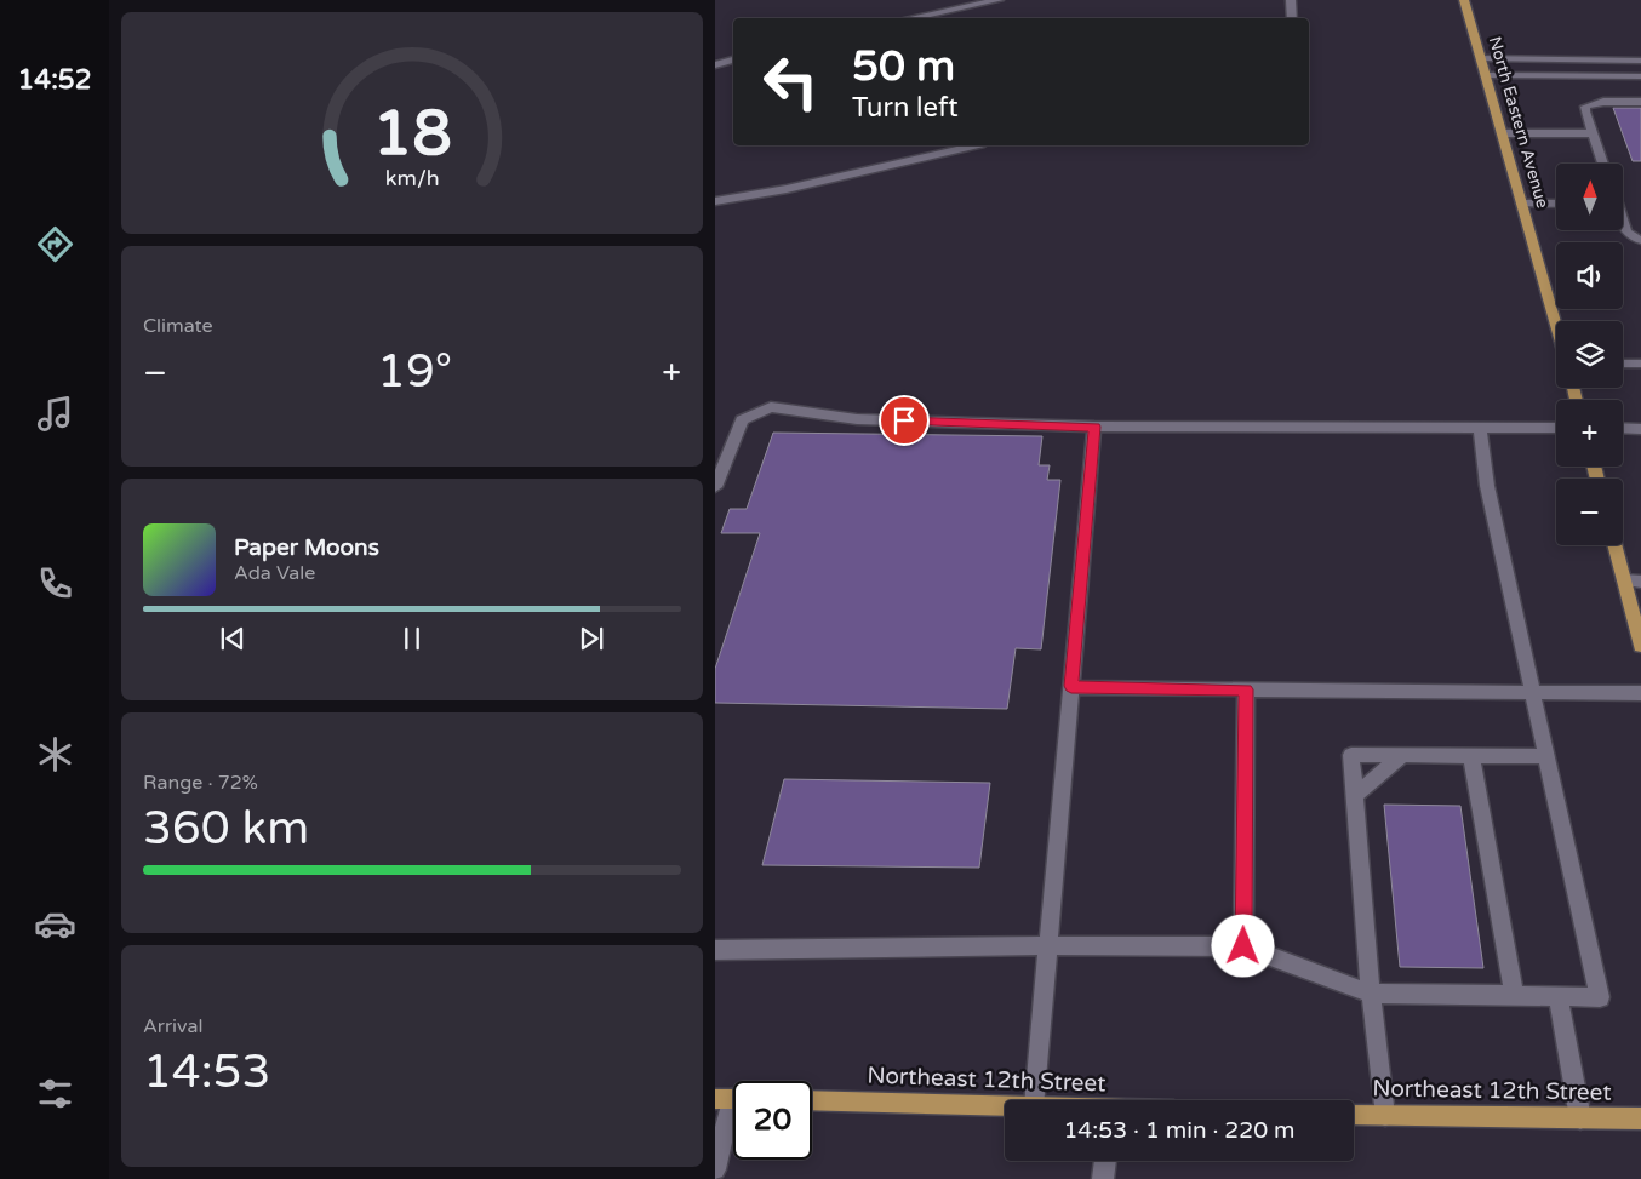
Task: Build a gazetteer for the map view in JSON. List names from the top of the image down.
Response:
{
  "streets": {
    "main road": ["North Eastern Avenue", "Northeast 12th Street"]
  },
  "north": "top",
  "page": {
    "tabs": "14:52",
    "turn": ["50 m", "Turn left"],
    "map_buttons": ["+", "−"],
    "tile": [
      "Climate",
      ["Range · 72%", "360 km"],
      ["Arrival", "14:53"]
    ],
    "heat": ["−", "19°", "+"],
    "song": ["Paper Moons", "Ada Vale"],
    "limit": "20",
    "trip": "14:53 · 1 min · 220 m",
    "gauge": ["18", "km/h"]
  }
}
